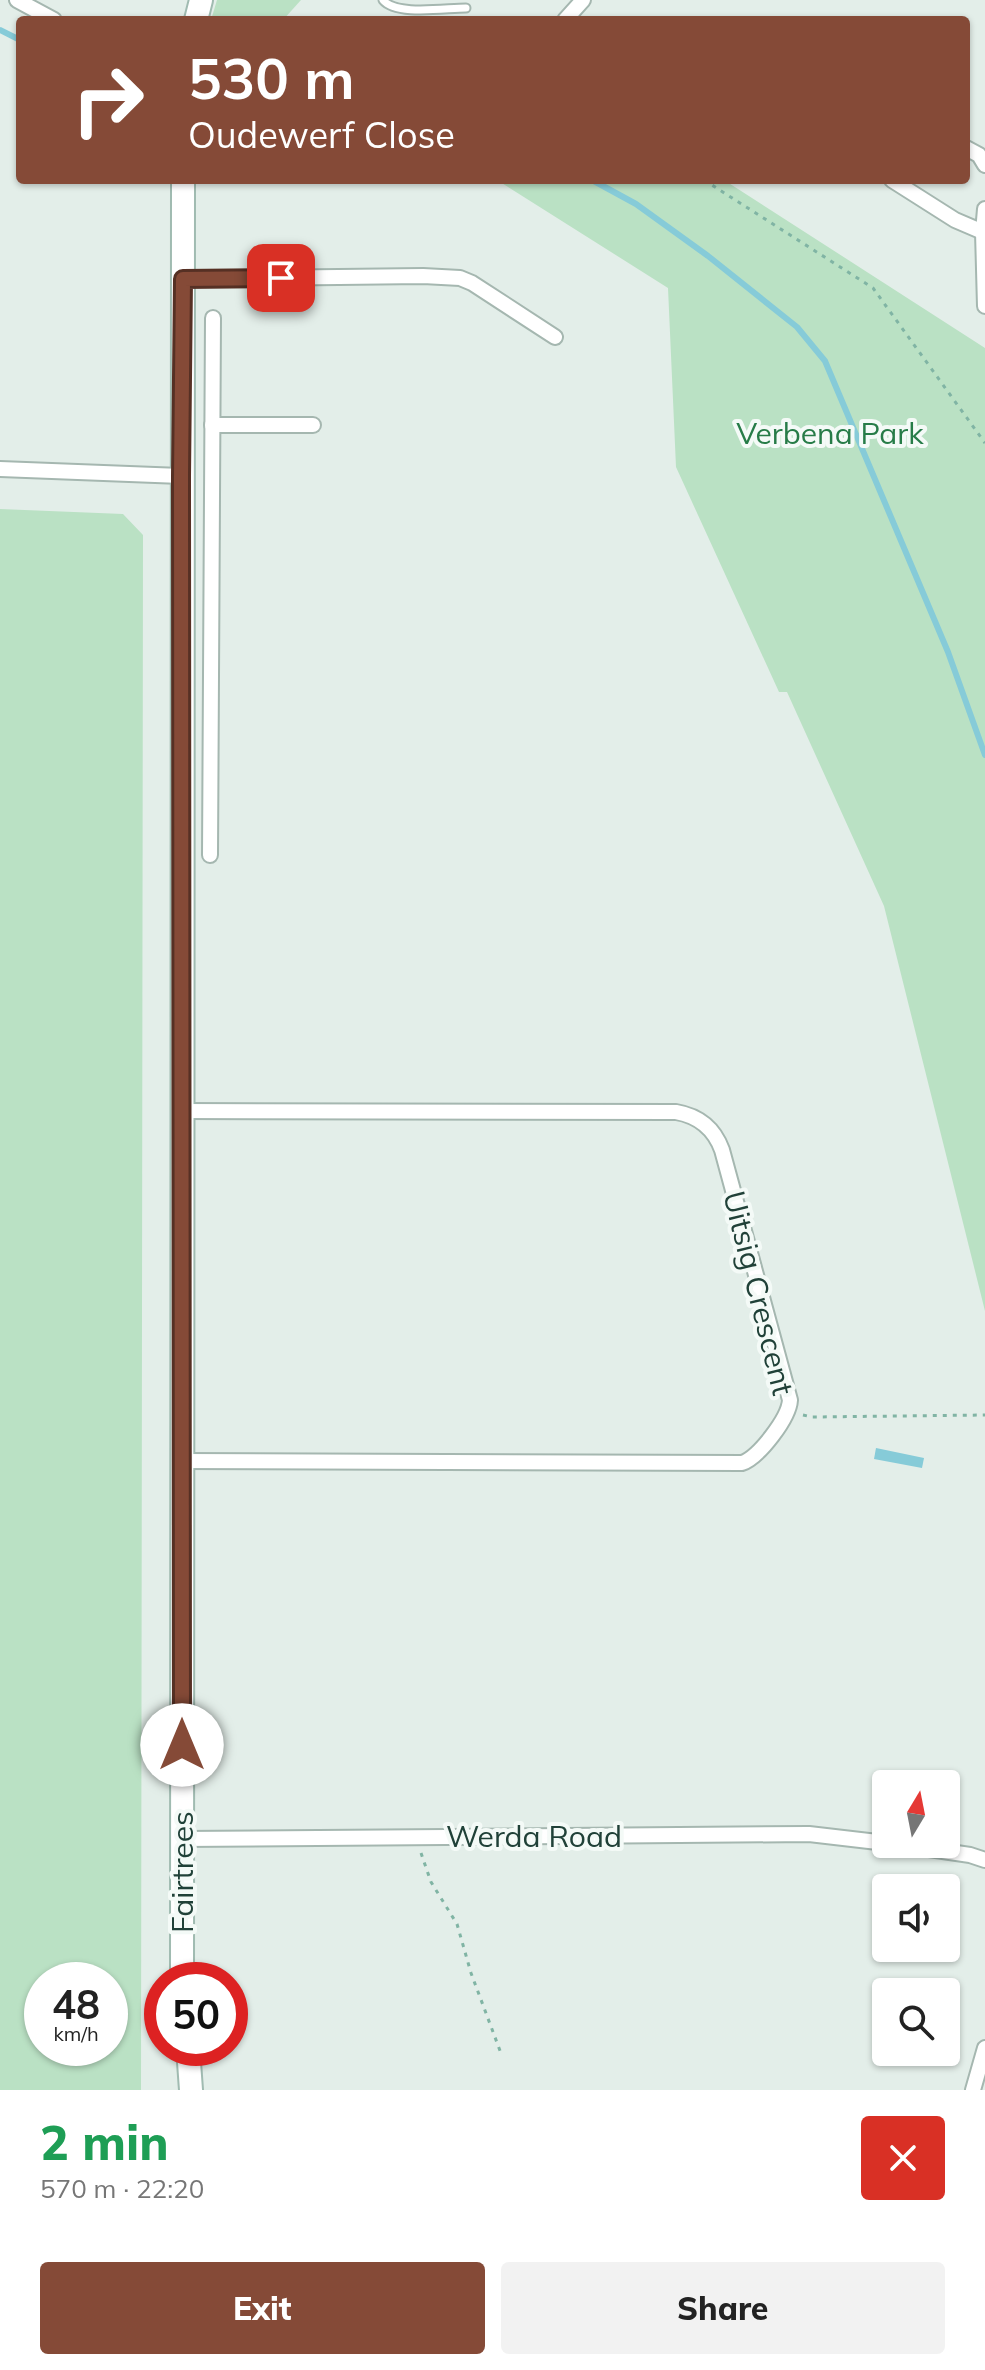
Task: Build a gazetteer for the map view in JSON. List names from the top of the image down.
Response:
{
  "streets": {
    "main road": ["Fairtrees"],
    "street": ["Uitsig Crescent", "Werda Road"]
  },
  "crossings": [
    ["Uitsig Crescent", "Fairtrees"],
    ["Werda Road", "Fairtrees"]
  ],
  "parks": ["Verbena Park"],
  "north": "top",
  "page": {
    "turn": ["530 m", "Oudewerf Close"],
    "speed": "48 km/h",
    "limit": "50",
    "heading": ["2 min", "570 m · 22:20"],
    "buttons": ["Exit", "Share"]
  }
}
